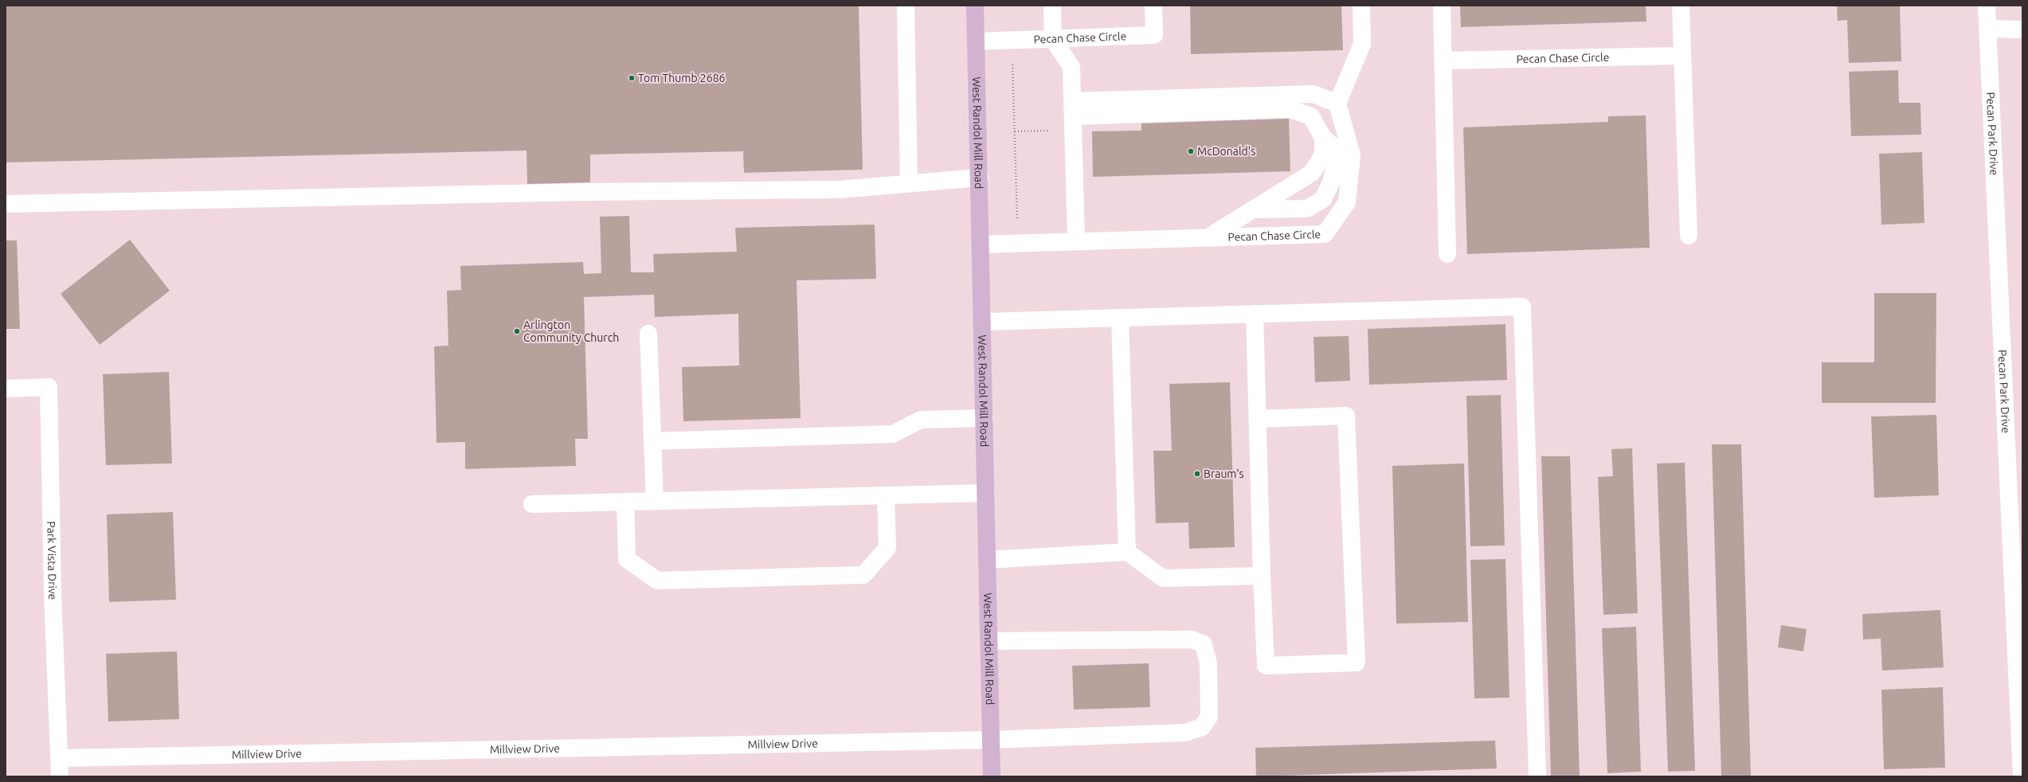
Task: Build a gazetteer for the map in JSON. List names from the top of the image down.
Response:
{
  "streets": {
    "main road": ["West Randol Mill Road"],
    "street": [
      "Pecan Chase Circle",
      "Pecan Park Drive",
      "Park Vista Drive",
      "Millview Drive"
    ]
  },
  "crossings": [
    ["Pecan Chase Circle", "West Randol Mill Road"],
    ["West Randol Mill Road", "Millview Drive"],
    ["Park Vista Drive", "Millview Drive"]
  ],
  "places": [
    "Tom Thumb 2686",
    "McDonald's",
    "Arlington Community Church",
    "Braum's"
  ]
}
